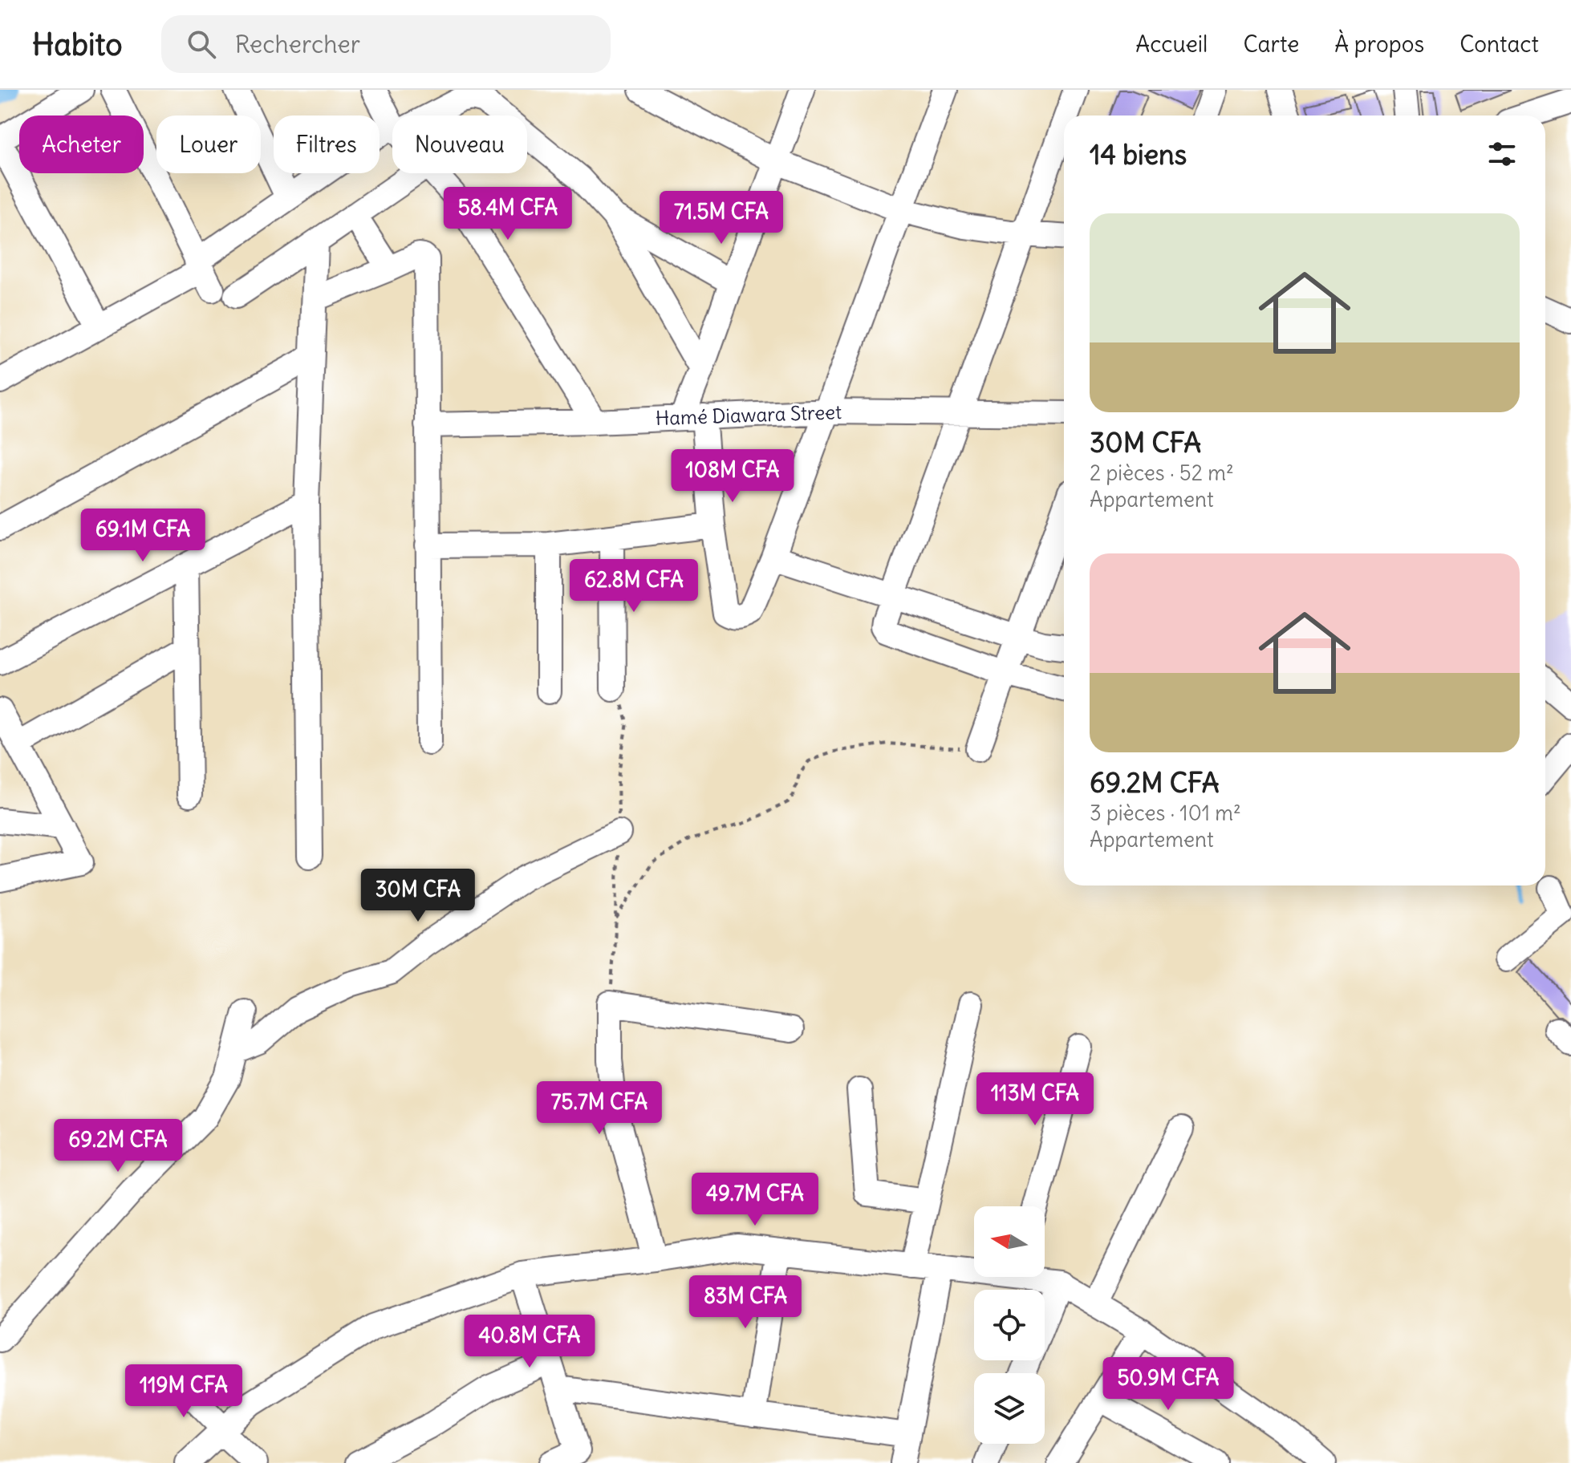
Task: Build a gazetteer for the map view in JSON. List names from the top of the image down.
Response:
{
  "streets": {
    "street": ["Hamé Diawara Street"]
  },
  "north": "left",
  "page": {
    "header": "Habito",
    "search": "Rechercher",
    "nav": [
      "Accueil",
      "Carte",
      "À propos",
      "Contact"
    ],
    "chip": [
      "Acheter",
      "Louer",
      "Filtres",
      "Nouveau"
    ],
    "heading": "14 biens",
    "price": [
      "58.4M CFA",
      "71.5M CFA",
      "108M CFA",
      "69.1M CFA",
      "62.8M CFA",
      "30M CFA",
      "113M CFA",
      "75.7M CFA",
      "69.2M CFA",
      "49.7M CFA",
      "83M CFA",
      "40.8M CFA",
      "50.9M CFA",
      "119M CFA"
    ],
    "list": [
      {
        "name": "30M CFA",
        "note": "2 pièces · 52 m² · Appartement"
      },
      {
        "name": "69.2M CFA",
        "note": "3 pièces · 101 m² · Appartement"
      }
    ]
  }
}
